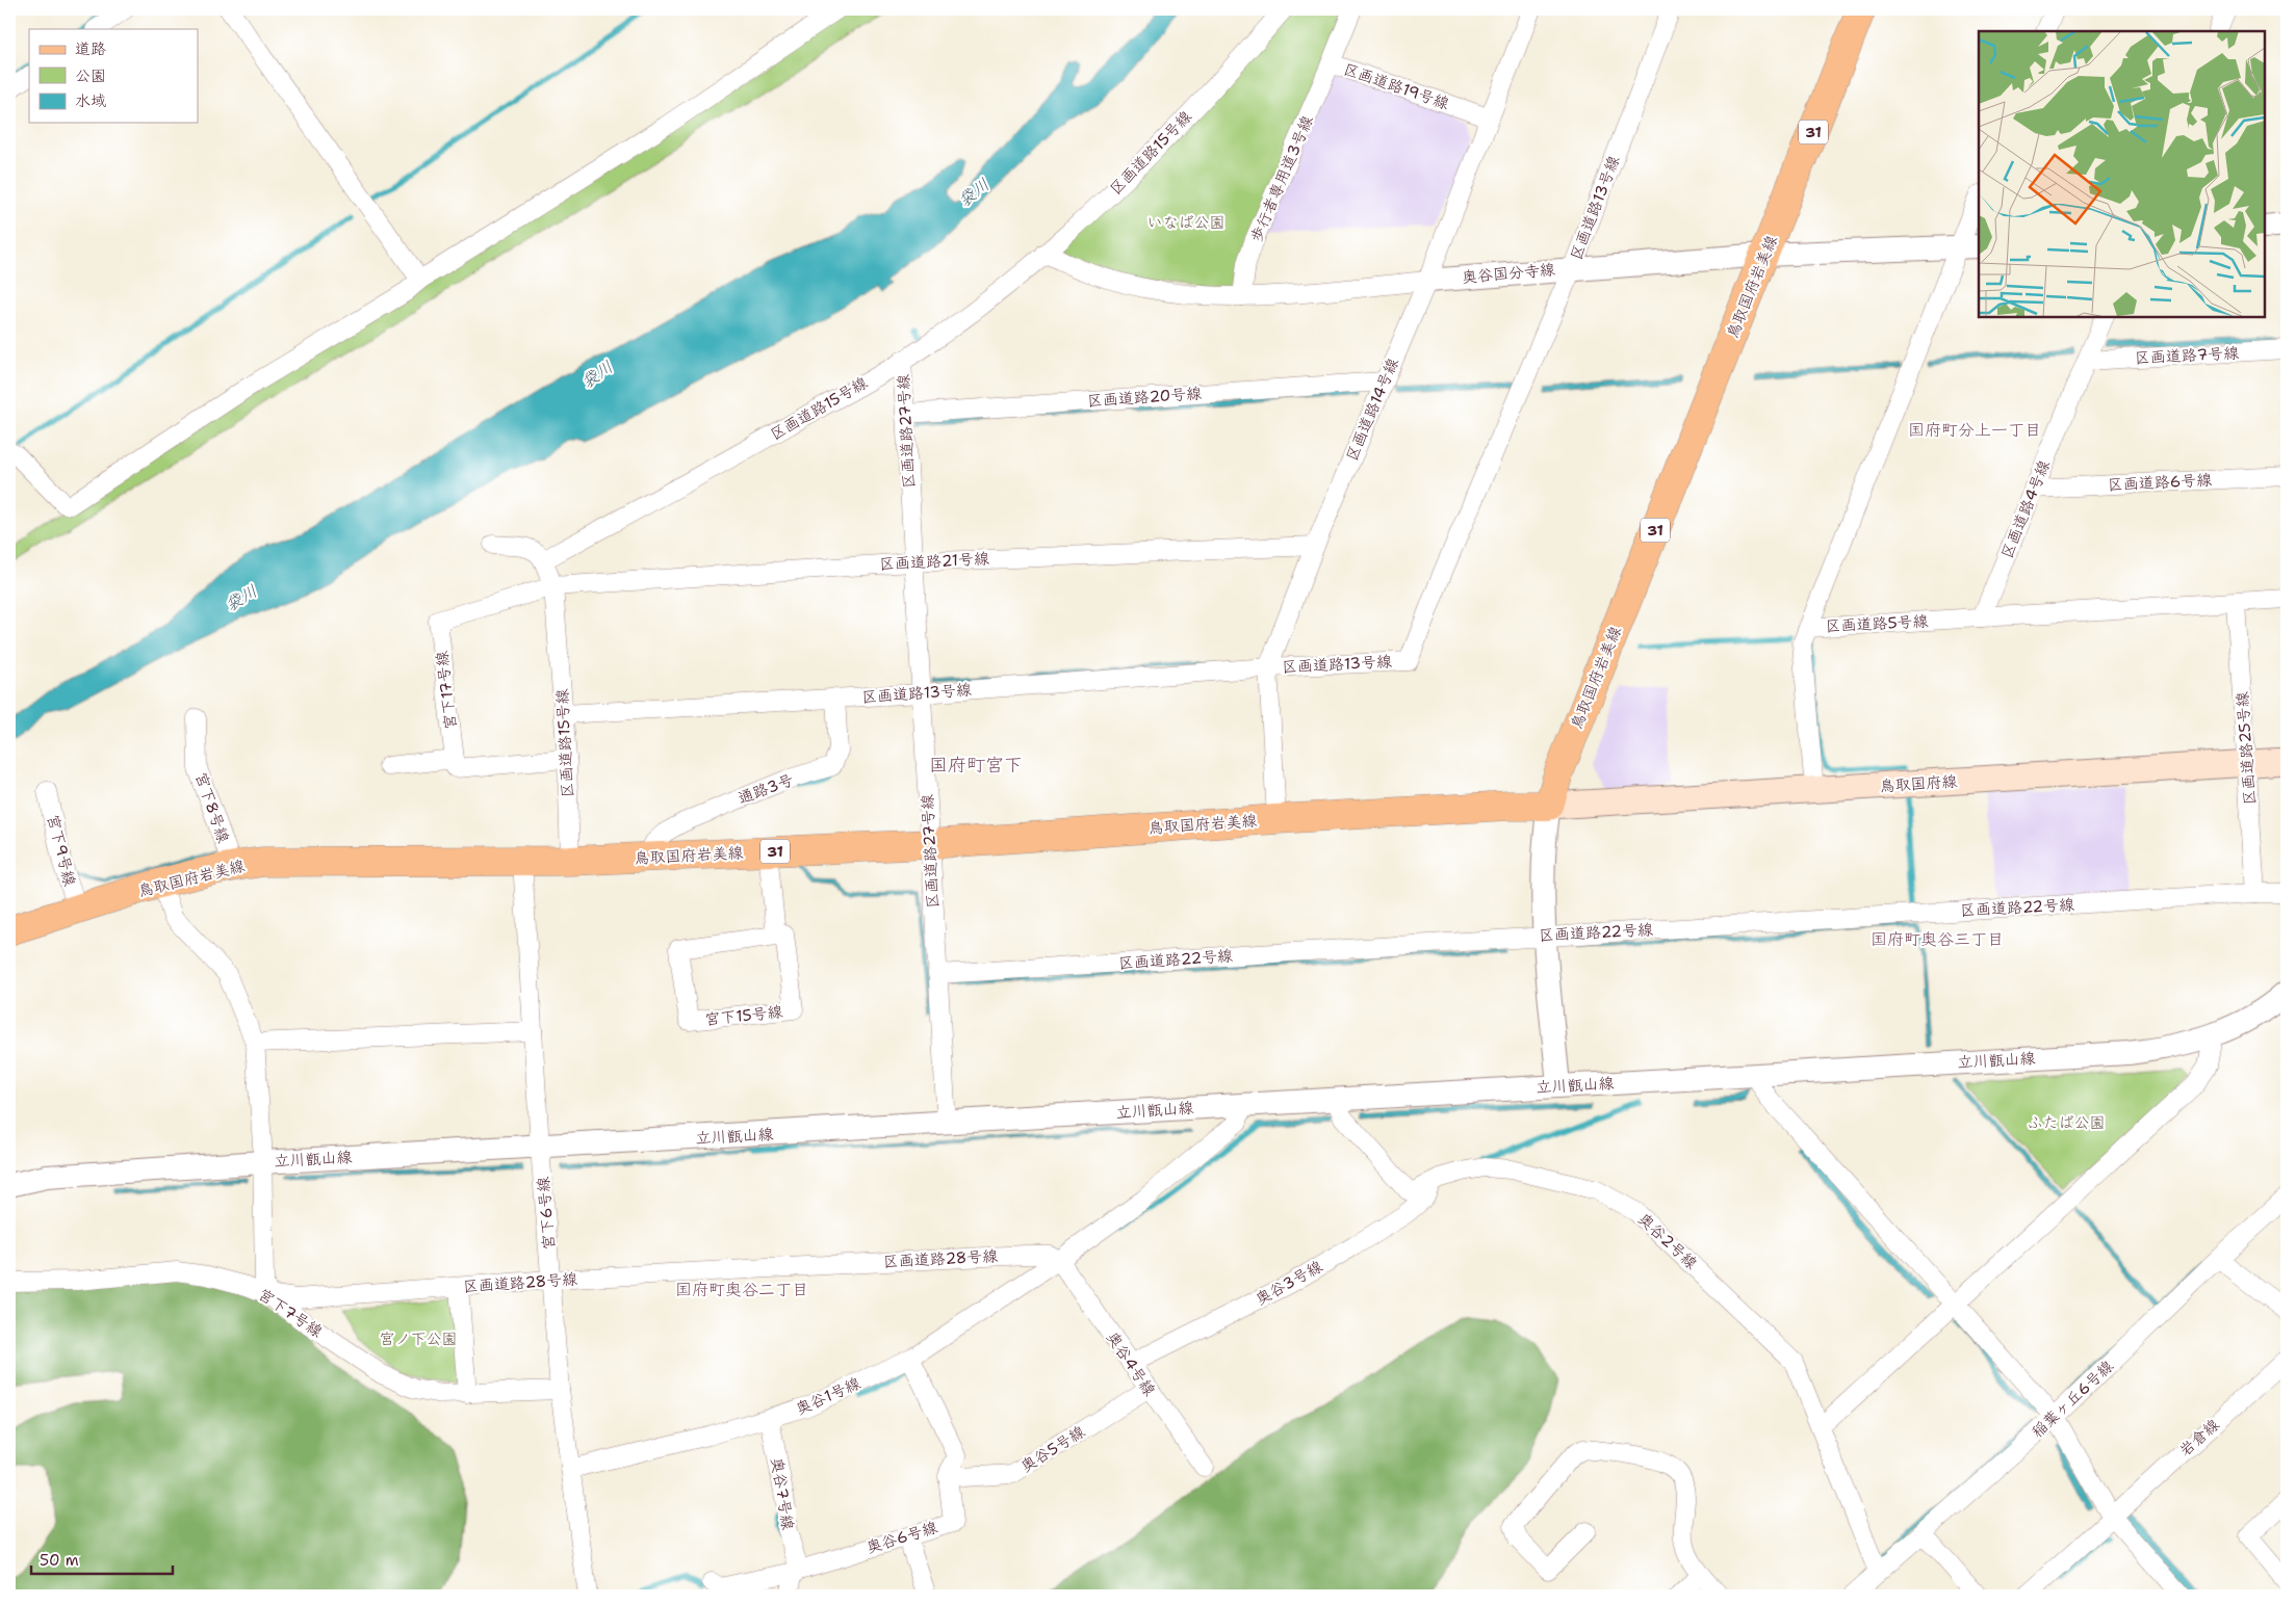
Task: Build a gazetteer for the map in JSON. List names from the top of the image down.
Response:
{
  "streets": {
    "main road": ["31", "鳥取国府岩美線", "鳥取国府線"],
    "street": [
      "区画道路19号線",
      "区画道路15号線",
      "歩行者専用道3号線",
      "区画道路13号線",
      "奥谷国分寺線",
      "区画道路7号線",
      "区画道路20号線",
      "区画道路14号線",
      "区画道路27号線",
      "区画道路6号線",
      "区画道路4号線",
      "区画道路21号線",
      "区画道路5号線",
      "宮下17号線",
      "区画道路25号線",
      "通路3号",
      "宮下8号線",
      "宮下9号線",
      "区画道路22号線",
      "宮下15号線",
      "立川甑山線",
      "宮下6号線",
      "奥谷2号線",
      "区画道路28号線",
      "奥谷3号線",
      "宮下7号線",
      "奥谷4号線",
      "奥谷1号線",
      "稲葉ヶ丘6号線",
      "岩倉線",
      "奥谷5号線",
      "奥谷7号線",
      "奥谷6号線"
    ]
  },
  "crossings": [
    ["区画道路19号線", "歩行者専用道3号線"],
    ["区画道路19号線", "区画道路14号線"],
    ["区画道路15号線", "区画道路13号線"],
    ["区画道路15号線", "奥谷国分寺線"],
    ["区画道路15号線", "鳥取国府岩美線"],
    ["区画道路15号線", "区画道路27号線"],
    ["区画道路15号線", "区画道路21号線"],
    ["区画道路15号線", "宮下17号線"],
    ["歩行者専用道3号線", "奥谷国分寺線"],
    ["区画道路13号線", "奥谷国分寺線"],
    ["区画道路13号線", "区画道路14号線"],
    ["区画道路13号線", "区画道路27号線"],
    ["区画道路13号線", "通路3号"],
    ["奥谷国分寺線", "鳥取国府岩美線"],
    ["奥谷国分寺線", "区画道路14号線"],
    ["奥谷国分寺線", "区画道路5号線"],
    ["鳥取国府岩美線", "区画道路14号線"],
    ["鳥取国府岩美線", "区画道路27号線"],
    ["鳥取国府岩美線", "鳥取国府線"],
    ["鳥取国府岩美線", "通路3号"],
    ["鳥取国府岩美線", "宮下8号線"],
    ["鳥取国府岩美線", "宮下9号線"],
    ["鳥取国府岩美線", "宮下15号線"],
    ["鳥取国府岩美線", "宮下6号線"],
    ["区画道路7号線", "区画道路4号線"],
    ["区画道路20号線", "区画道路14号線"],
    ["区画道路20号線", "区画道路27号線"],
    ["区画道路14号線", "区画道路21号線"],
    ["区画道路27号線", "区画道路21号線"],
    ["区画道路27号線", "区画道路22号線"],
    ["区画道路27号線", "立川甑山線"],
    ["区画道路6号線", "区画道路4号線"],
    ["区画道路4号線", "区画道路5号線"],
    ["区画道路21号線", "宮下17号線"],
    ["区画道路5号線", "区画道路25号線"],
    ["区画道路25号線", "鳥取国府線"],
    ["区画道路25号線", "区画道路22号線"],
    ["立川甑山線", "宮下6号線"],
    ["立川甑山線", "奥谷2号線"],
    ["宮下6号線", "区画道路28号線"],
    ["宮下6号線", "宮下7号線"],
    ["宮下6号線", "奥谷1号線"],
    ["奥谷2号線", "奥谷3号線"],
    ["奥谷2号線", "稲葉ヶ丘6号線"],
    ["区画道路28号線", "宮下7号線"],
    ["区画道路28号線", "奥谷4号線"],
    ["区画道路28号線", "奥谷1号線"],
    ["奥谷3号線", "奥谷4号線"],
    ["奥谷4号線", "奥谷1号線"],
    ["奥谷4号線", "奥谷5号線"],
    ["奥谷1号線", "奥谷7号線"],
    ["奥谷1号線", "奥谷6号線"],
    ["奥谷5号線", "奥谷6号線"],
    ["奥谷7号線", "奥谷6号線"]
  ],
  "districts": [
    "国府町分上一丁目",
    "国府町宮下",
    "国府町奥谷三丁目",
    "国府町奥谷二丁目"
  ],
  "water": ["袋川"],
  "parks": ["いなば公園", "ふたば公園", "宮ノ下公園"],
  "legend": ["道路", "公園", "水域"],
  "scale_bar": "50 m"
}
